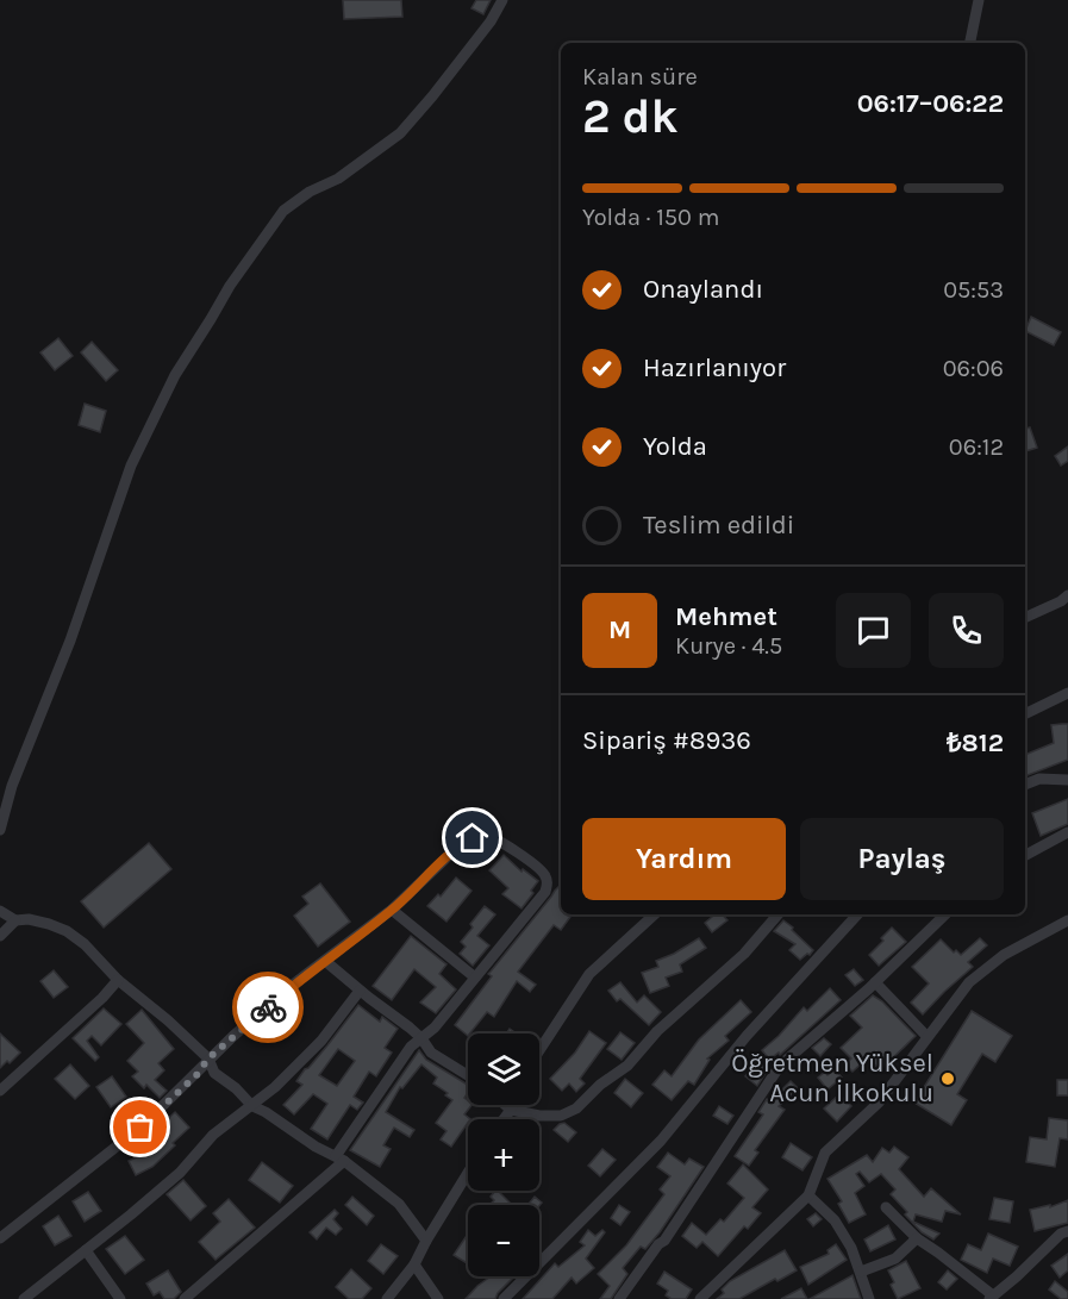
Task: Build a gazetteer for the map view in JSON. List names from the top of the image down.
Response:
{
  "places": ["Öğretmen Yüksel Acun İlkokulu"],
  "page": {
    "heading": ["2 dk", "Kalan süre", "06:17–06:22"],
    "panel": [
      "Mehmet",
      "Kurye · 4.5",
      "Sipariş #8936",
      "₺812"
    ],
    "bar": "Yolda · 150 m",
    "list": [
      ["Onaylandı", "05:53"],
      ["Hazırlanıyor", "06:06"],
      ["Yolda", "06:12"],
      "Teslim edildi"
    ],
    "round": "M",
    "buttons": ["Yardım", "Paylaş"],
    "map_buttons": ["+", "−"]
  }
}
